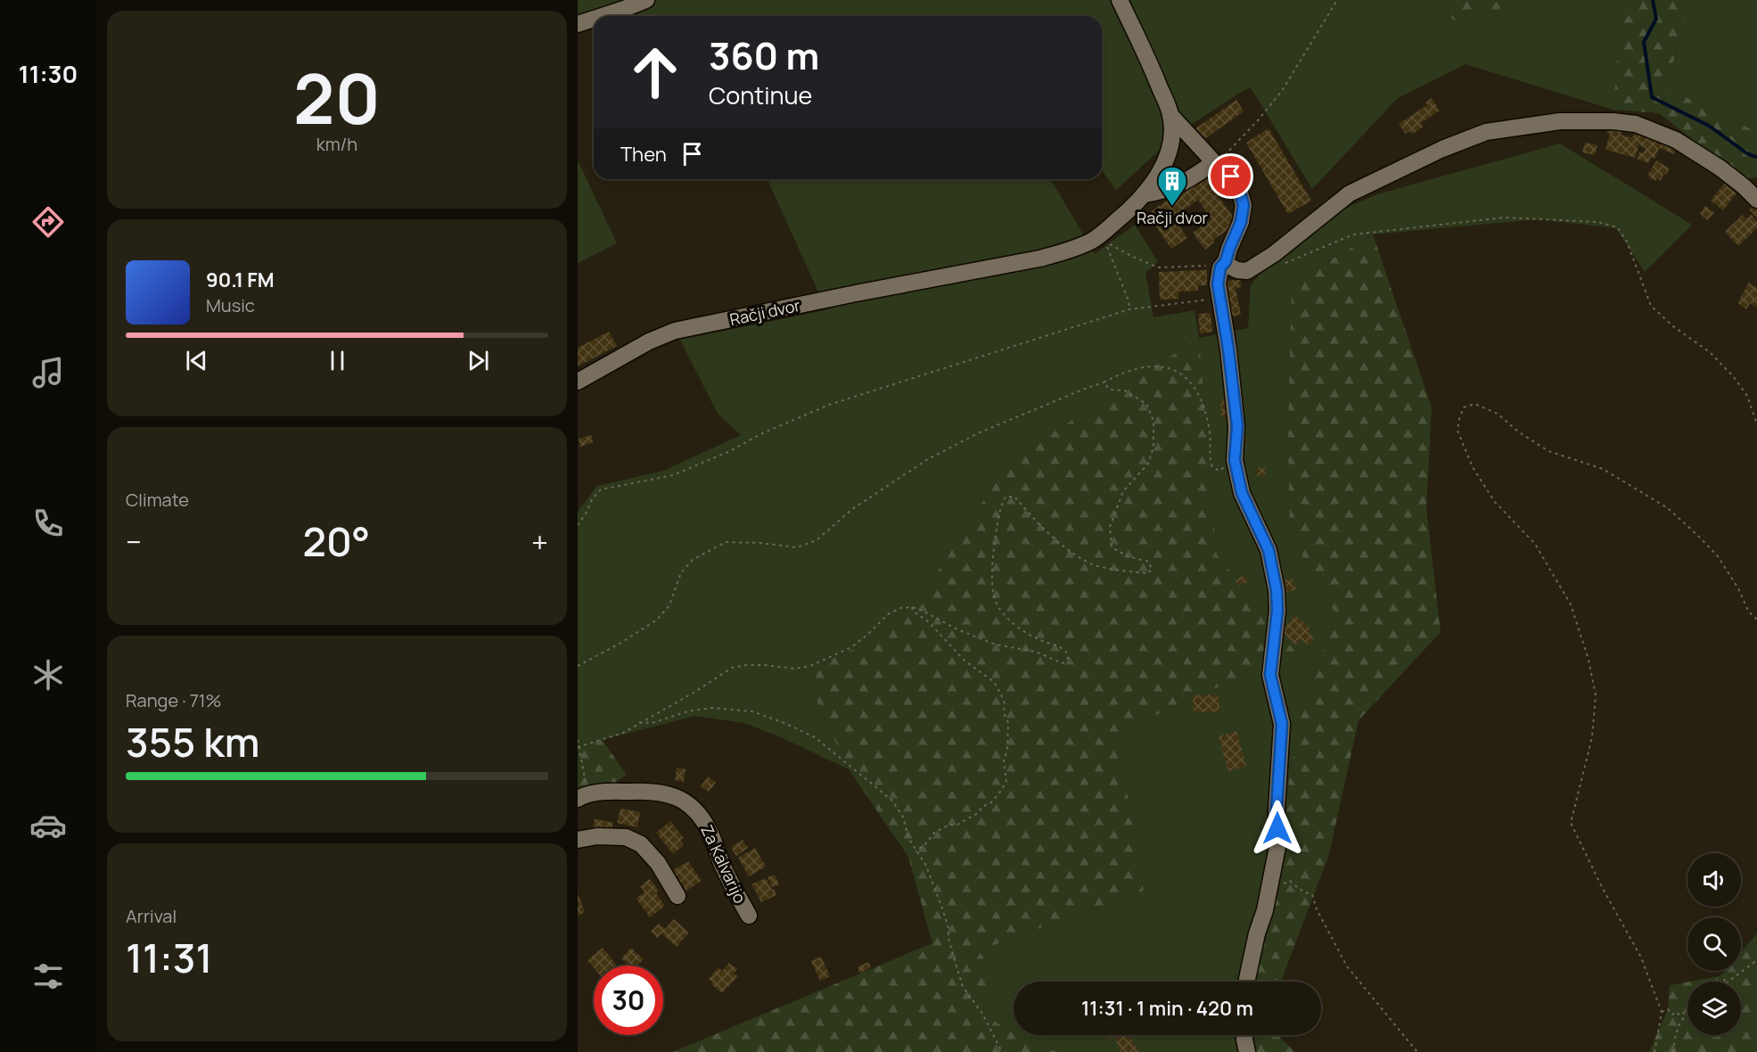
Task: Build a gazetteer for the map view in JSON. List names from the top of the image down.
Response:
{
  "streets": {
    "street": ["Račji dvor", "Za Kalvarijo"]
  },
  "places": {
    "building": ["Račji dvor"]
  },
  "page": {
    "tabs": "11:30",
    "tile": [
      ["20", "km/h"],
      "Climate",
      ["Range · 71%", "355 km"],
      ["Arrival", "11:31"]
    ],
    "turn": ["360 m", "Continue"],
    "then": "Then",
    "song": ["90.1 FM", "Music"],
    "heat": ["−", "20°", "+"],
    "limit": "30",
    "trip": "11:31 · 1 min · 420 m"
  }
}
